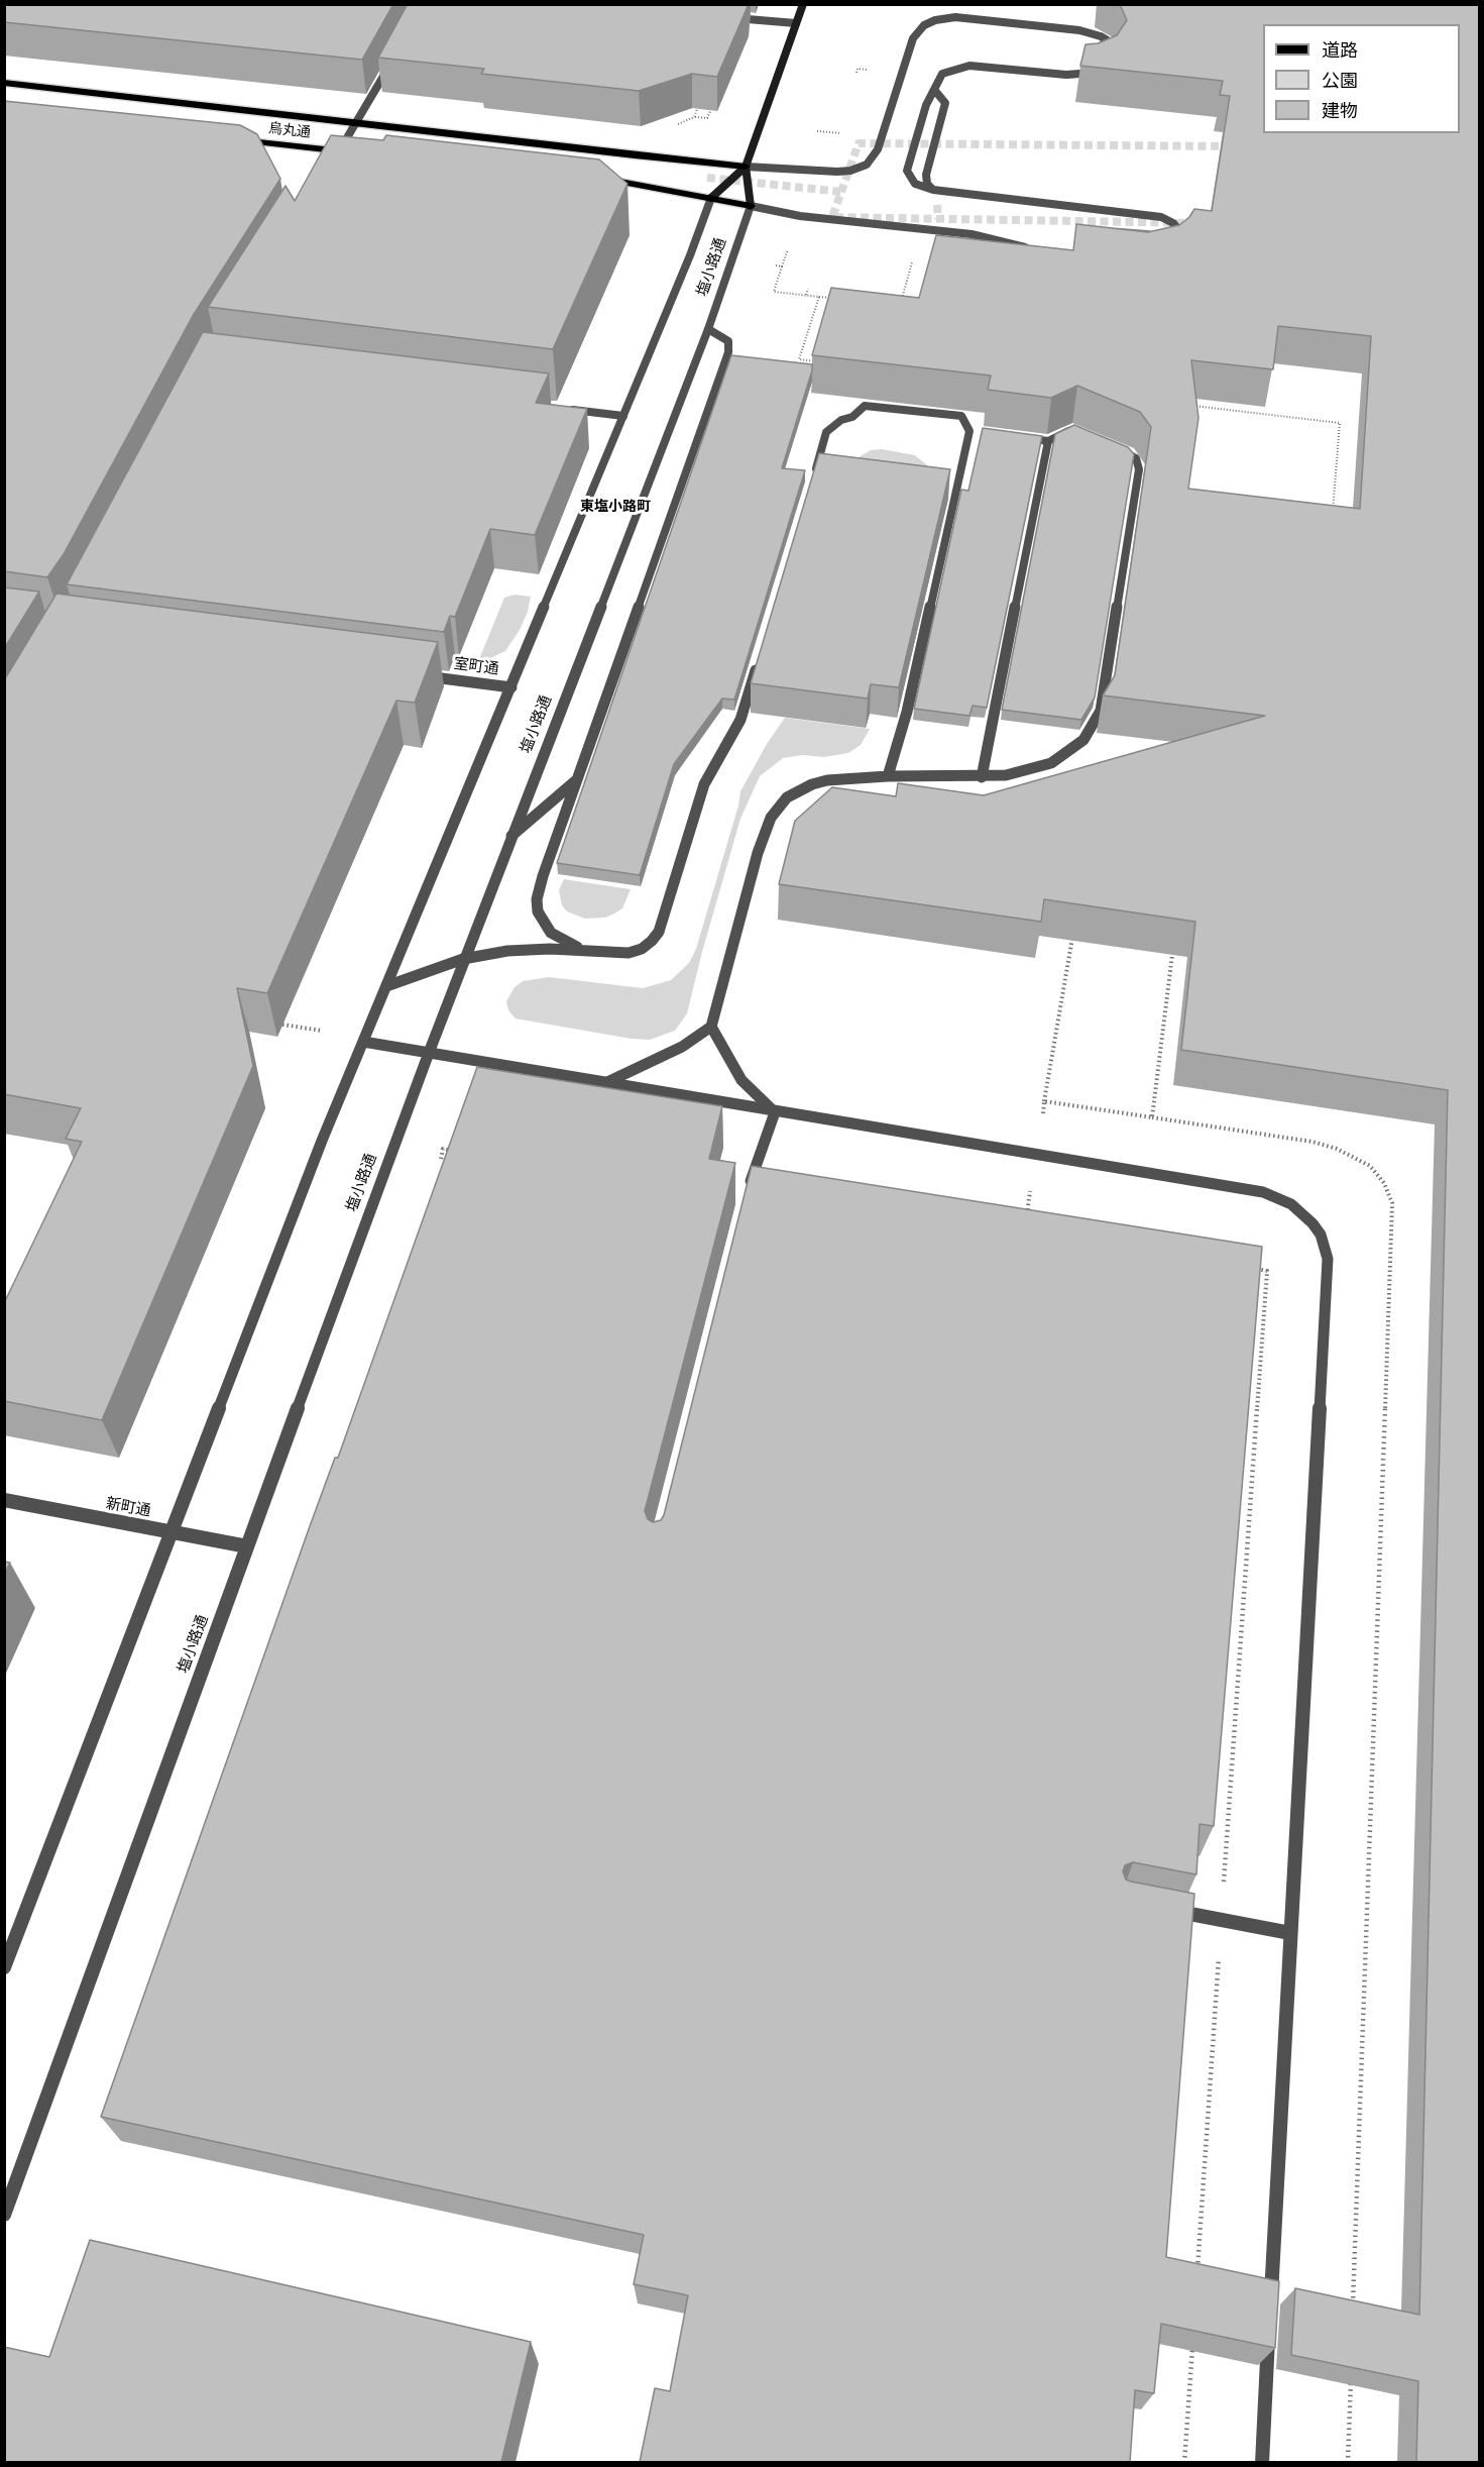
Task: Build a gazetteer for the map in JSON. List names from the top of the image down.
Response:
{
  "streets": {
    "main road": ["烏丸通", "塩小路通"],
    "street": ["室町通", "新町通"]
  },
  "crossings": [
    ["烏丸通", "塩小路通"],
    ["塩小路通", "室町通"],
    ["塩小路通", "新町通"]
  ],
  "districts": ["東塩小路町"],
  "legend": ["道路", "公園", "建物"]
}
